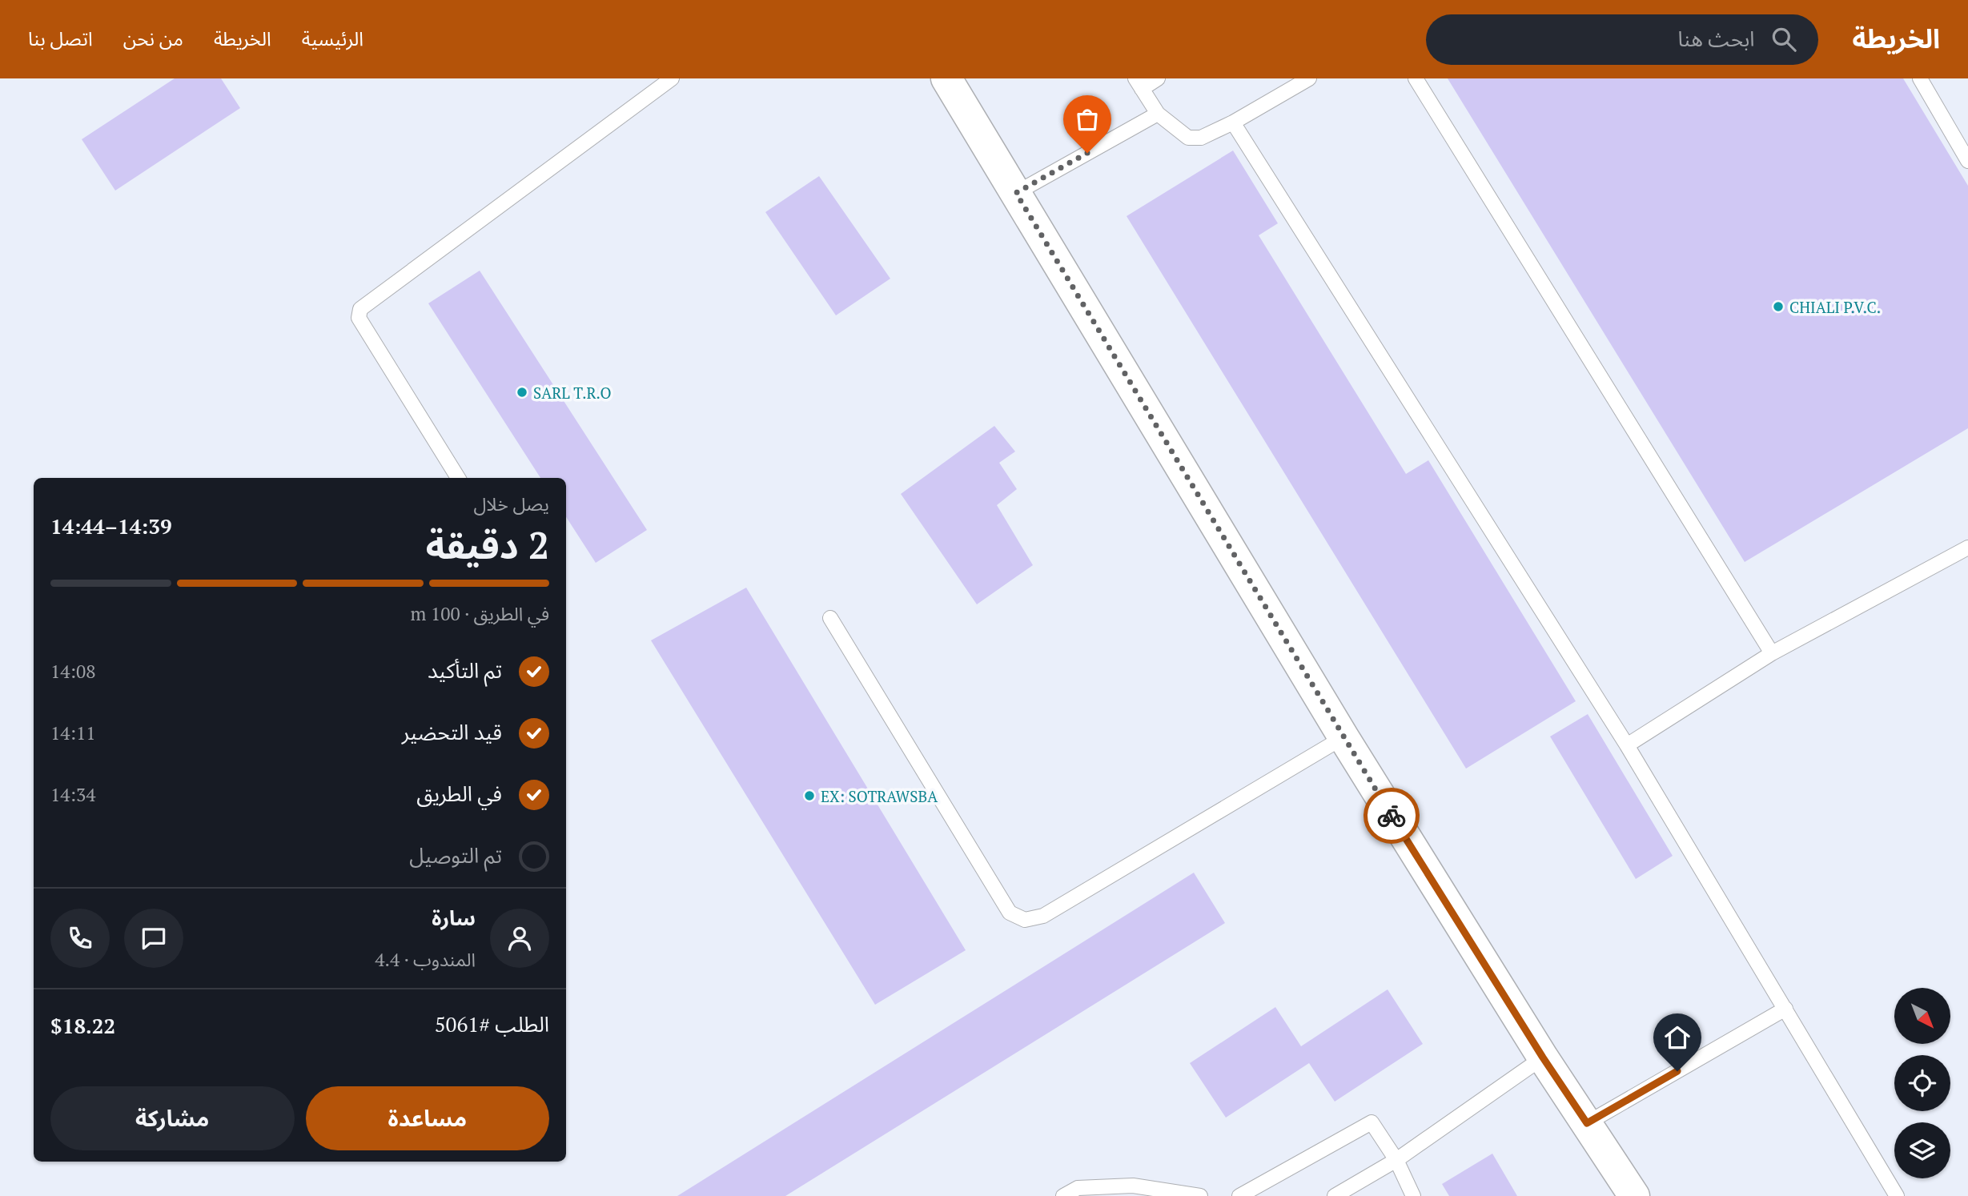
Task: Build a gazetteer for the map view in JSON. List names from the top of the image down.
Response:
{
  "places": ["CHIALI P.V.C.", "SARL T.R.O", "EX: SOTRAWSBA"],
  "north": "bottom right",
  "page": {
    "header": "الخريطة",
    "search": "ابحث هنا",
    "nav": [
      "الرئيسية",
      "الخريطة",
      "من نحن",
      "اتصل بنا"
    ],
    "heading": ["2 دقيقة", "يصل خلال", "14:39–14:44"],
    "panel": [
      "سارة",
      "المندوب · 4.4",
      "الطلب #5061",
      "$18.22"
    ],
    "bar": "في الطريق · 100 m",
    "list": [
      ["تم التأكيد", "14:08"],
      ["قيد التحضير", "14:11"],
      ["في الطريق", "14:34"],
      "تم التوصيل"
    ],
    "buttons": ["مساعدة", "مشاركة"]
  }
}
